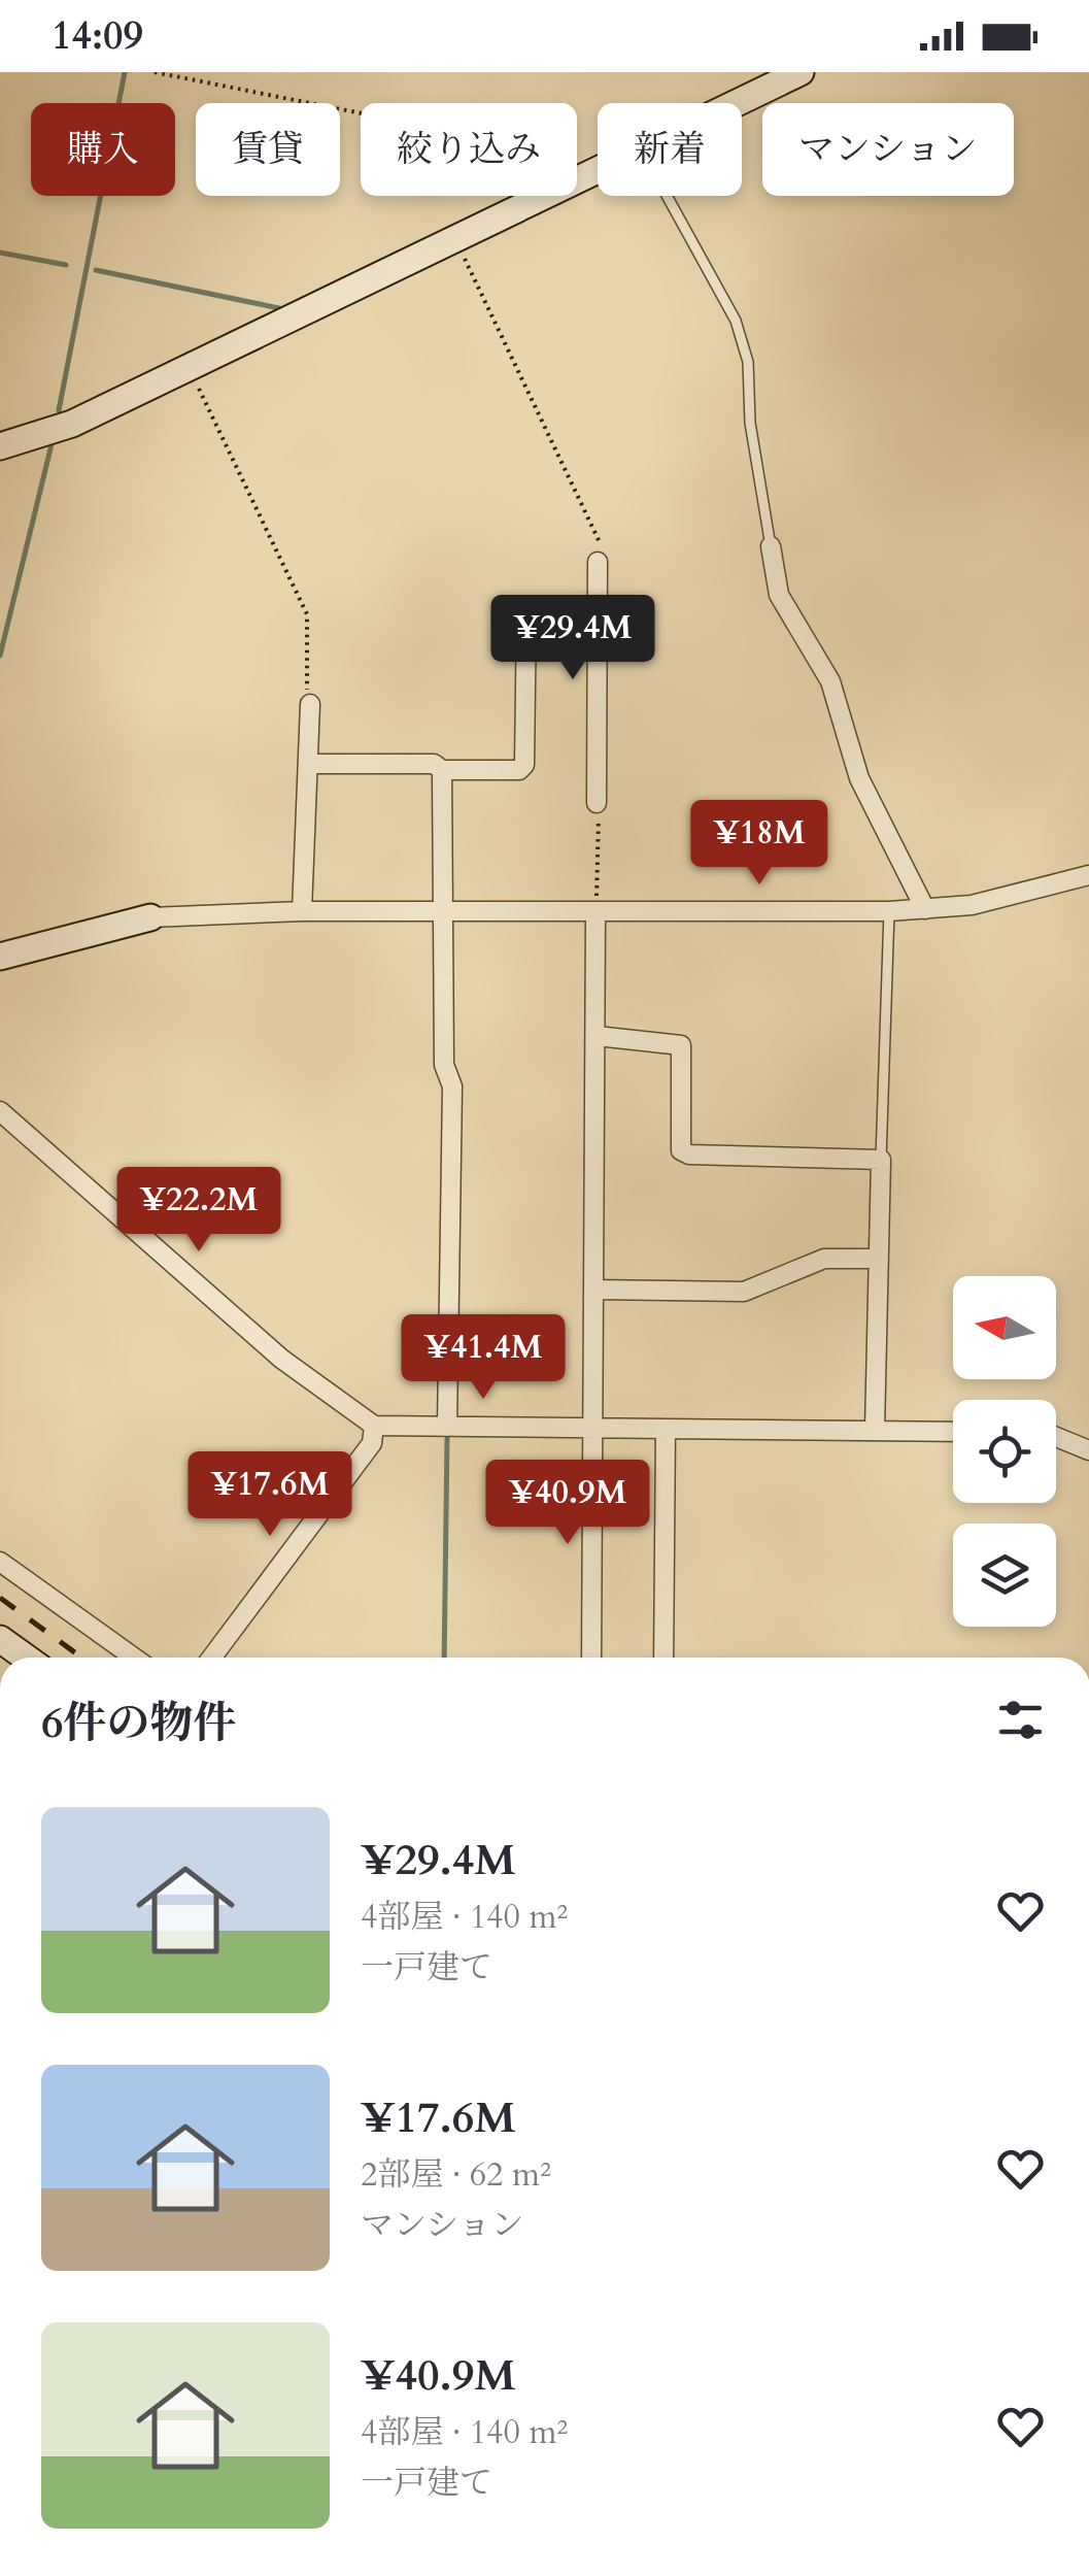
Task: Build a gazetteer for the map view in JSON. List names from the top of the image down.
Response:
{
  "north": "left",
  "page": {
    "status": "14:09",
    "chip": [
      "購入",
      "賃貸",
      "絞り込み",
      "新着",
      "マンション"
    ],
    "price": [
      "¥29.4M",
      "¥18M",
      "¥22.2M",
      "¥41.4M",
      "¥17.6M",
      "¥40.9M"
    ],
    "heading": "6件の物件",
    "list": [
      {
        "name": "¥29.4M",
        "note": "4部屋 · 140 m² · 一戸建て"
      },
      {
        "name": "¥17.6M",
        "note": "2部屋 · 62 m² · マンション"
      },
      {
        "name": "¥40.9M",
        "note": "4部屋 · 140 m² · 一戸建て"
      }
    ]
  }
}
